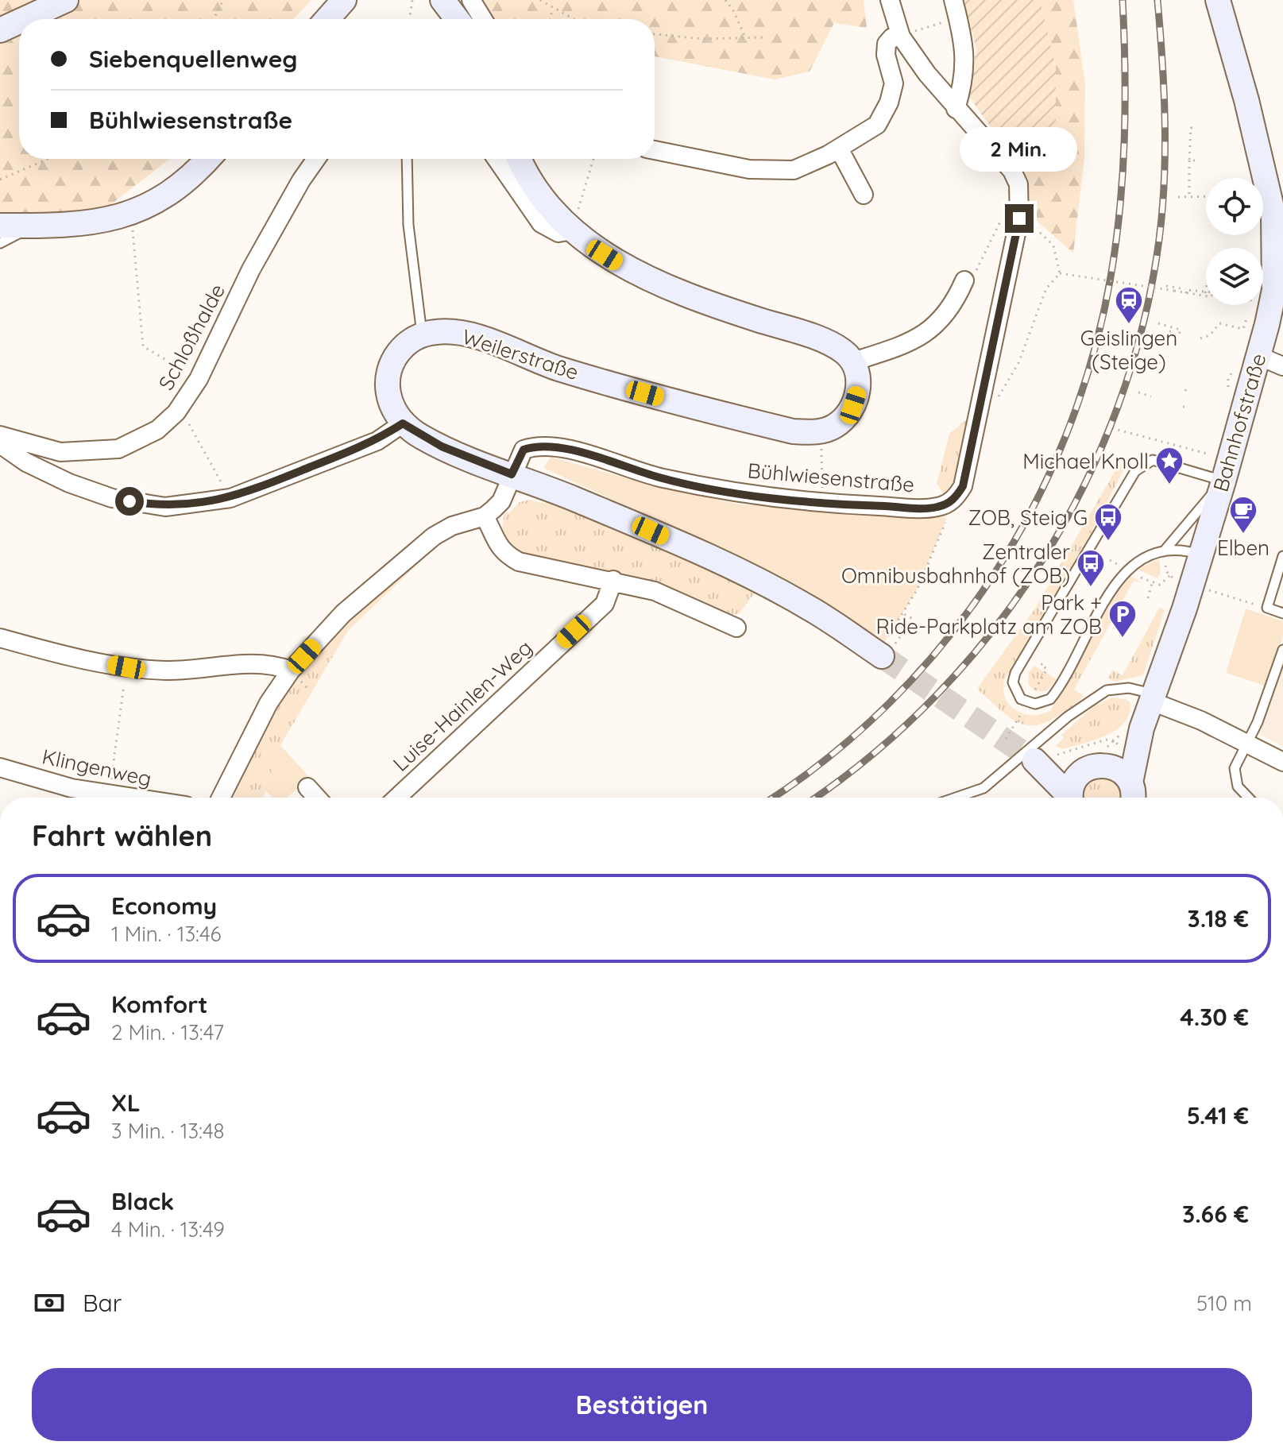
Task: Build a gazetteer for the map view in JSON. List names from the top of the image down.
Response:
{
  "streets": {
    "street": [
      "Schloßhalde",
      "Weilerstraße",
      "Bahnhofstraße",
      "Bühlwiesenstraße",
      "Luise-Hainlen-Weg",
      "Klingenweg"
    ]
  },
  "places": {
    "station": ["Geislingen (Steige)"],
    "place": ["Michael Knoll"],
    "cafe": ["Elben"],
    "bus stop": ["ZOB, Steig G", "Zentraler Omnibusbahnhof (ZOB)"],
    "parking": ["Park + Ride-Parkplatz am ZOB"]
  },
  "page": {
    "banner": ["Siebenquellenweg", "Bühlwiesenstraße"],
    "bubble": "2 Min.",
    "heading": "Fahrt wählen",
    "list": [
      {
        "name": "Economy",
        "note": "1 Min. · 13:46",
        "value": "3.18 €"
      },
      {
        "name": "Komfort",
        "note": "2 Min. · 13:47",
        "value": "4.30 €"
      },
      {
        "name": "XL",
        "note": "3 Min. · 13:48",
        "value": "5.41 €"
      },
      {
        "name": "Black",
        "note": "4 Min. · 13:49",
        "value": "3.66 €"
      }
    ],
    "pay": ["Bar", "510 m"],
    "buttons": "Bestätigen"
  }
}
